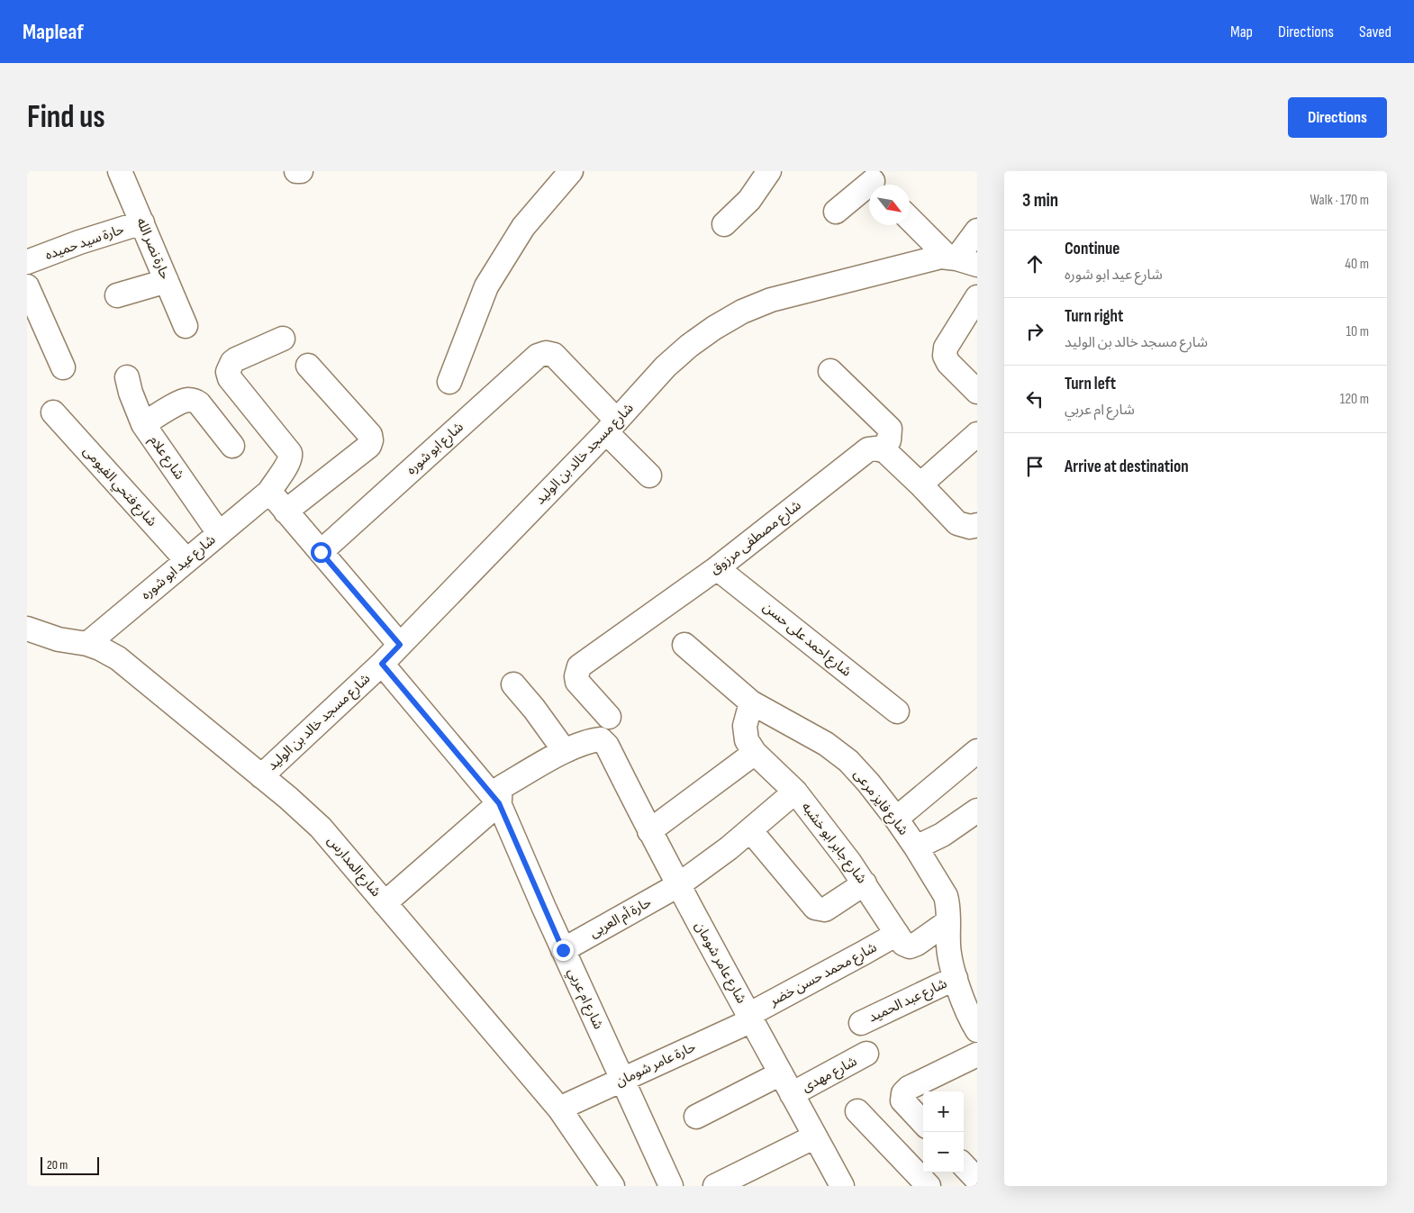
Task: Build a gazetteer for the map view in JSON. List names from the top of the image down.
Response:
{
  "streets": {
    "street": [
      "حارة سيد حميده",
      "حارة نصر الله",
      "شارع ابو شوره",
      "شارع مسجد خالد بن الوليد",
      "شارع علام",
      "شارع فتحي الفيومى",
      "شارع مصطفى مرزوق",
      "شارع عيد ابو شوره",
      "شارع احمد على حسن",
      "شارع فايز مرعى",
      "شارع جابر ابو خشبه",
      "شارع المدارس",
      "حارة أم العربى",
      "شارع عامر شومان",
      "شارع محمد حسن خضر",
      "شارع ام عربي",
      "شارع عبد الحميد",
      "حارة عامر شومان",
      "شارع مهدى"
    ]
  },
  "crossings": [
    ["حارة سيد حميده", "حارة نصر الله"],
    ["شارع ابو شوره", "شارع مسجد خالد بن الوليد"],
    ["شارع مسجد خالد بن الوليد", "شارع المدارس"],
    ["شارع مسجد خالد بن الوليد", "شارع ام عربي"],
    ["شارع علام", "شارع عيد ابو شوره"],
    ["شارع فتحي الفيومى", "شارع عيد ابو شوره"],
    ["شارع مصطفى مرزوق", "شارع احمد على حسن"],
    ["شارع عيد ابو شوره", "شارع المدارس"],
    ["شارع فايز مرعى", "شارع جابر ابو خشبه"],
    ["شارع فايز مرعى", "شارع عبد الحميد"],
    ["شارع جابر ابو خشبه", "حارة أم العربى"],
    ["شارع جابر ابو خشبه", "شارع محمد حسن خضر"],
    ["شارع المدارس", "حارة عامر شومان"],
    ["حارة أم العربى", "شارع عامر شومان"],
    ["حارة أم العربى", "شارع ام عربي"],
    ["شارع عامر شومان", "شارع محمد حسن خضر"],
    ["شارع عامر شومان", "حارة عامر شومان"],
    ["شارع عامر شومان", "شارع مهدى"],
    ["شارع محمد حسن خضر", "حارة عامر شومان"],
    ["شارع ام عربي", "حارة عامر شومان"]
  ],
  "scale_bar": "20 m",
  "north": "bottom right",
  "page": {
    "header": "Mapleaf",
    "nav": ["Map", "Directions", "Saved"],
    "buttons": "Directions",
    "title": "Find us",
    "heading": ["3 min", "Walk · 170 m"],
    "list": [
      ["Continue", "شارع عيد ابو شوره", "40 m"],
      ["Turn right", "شارع مسجد خالد بن الوليد", "10 m"],
      ["Turn left", "شارع ام عربي", "120 m"],
      "Arrive at destination"
    ],
    "map_buttons": ["+", "−"],
    "scale": "20 m"
  }
}
